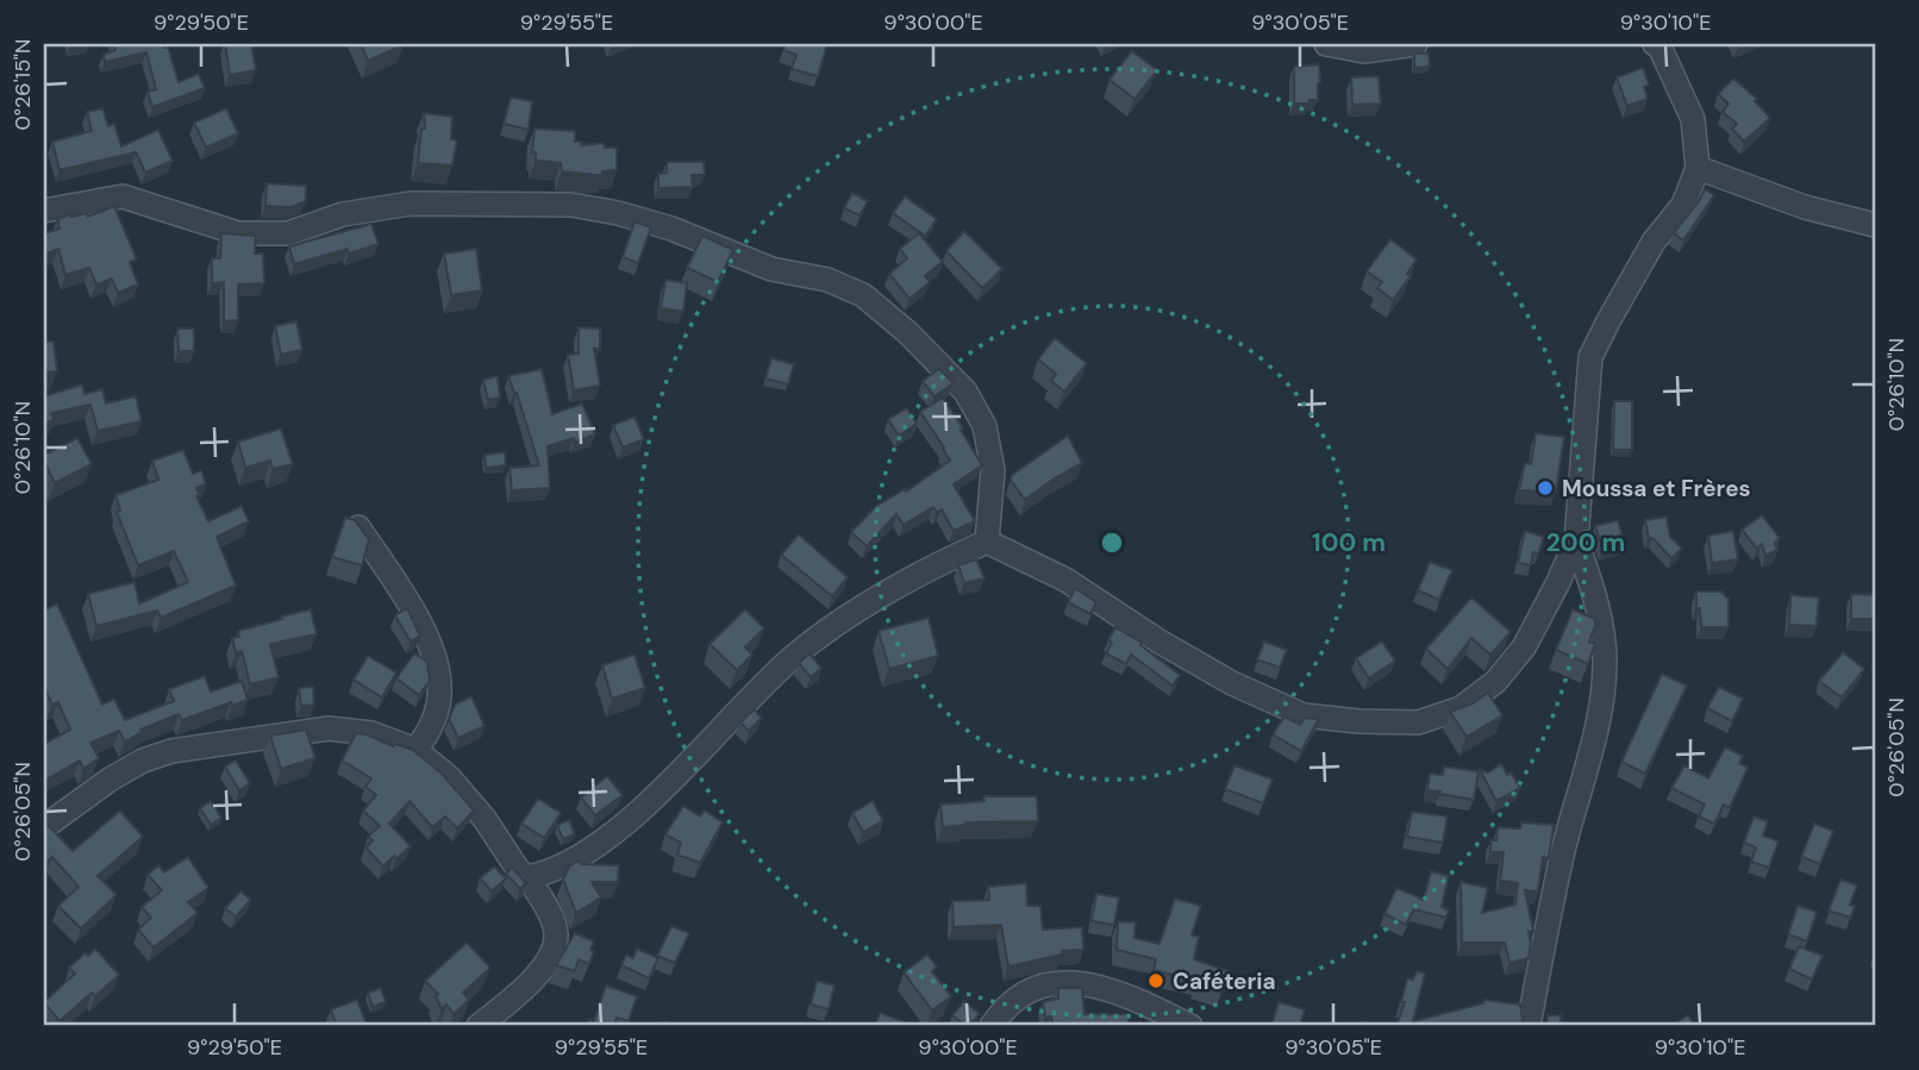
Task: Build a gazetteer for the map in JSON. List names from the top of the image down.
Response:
{
  "places": ["Moussa et Frères", "Caféteria"],
  "coordinates": [
    "9°29'50\"E",
    "9°29'55\"E",
    "9°30'00\"E",
    "9°30'05\"E",
    "9°30'10\"E",
    "0°26'15\"N",
    "0°26'10\"N",
    "0°26'05\"N"
  ],
  "rings": ["100 m", "200 m"]
}
